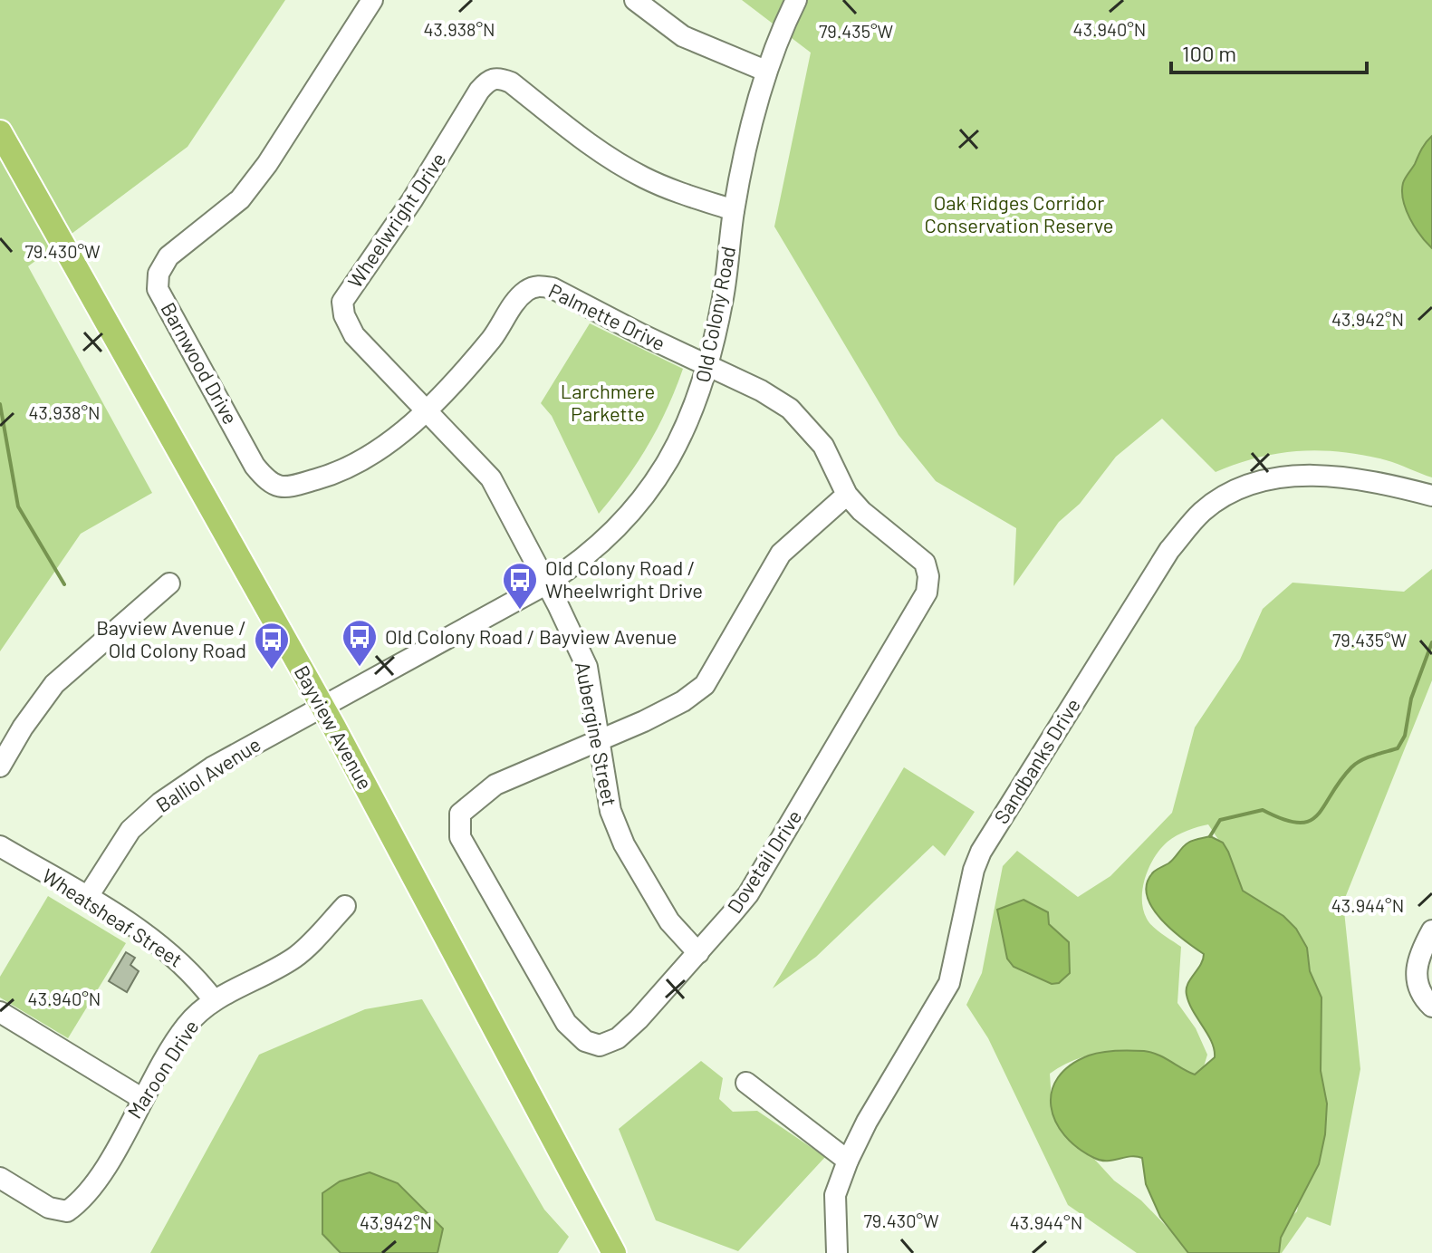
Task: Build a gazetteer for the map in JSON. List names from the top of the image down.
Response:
{
  "streets": {
    "main road": ["Bayview Avenue"],
    "street": [
      "Wheelwright Drive",
      "Old Colony Road",
      "Palmette Drive",
      "Barnwood Drive",
      "Aubergine Street",
      "Sandbanks Drive",
      "Balliol Avenue",
      "Dovetail Drive",
      "Wheatsheaf Street",
      "Maroon Drive"
    ]
  },
  "crossings": [
    ["Wheelwright Drive", "Old Colony Road"],
    ["Wheelwright Drive", "Palmette Drive"],
    ["Wheelwright Drive", "Barnwood Drive"],
    ["Wheelwright Drive", "Aubergine Street"],
    ["Old Colony Road", "Palmette Drive"],
    ["Old Colony Road", "Bayview Avenue"],
    ["Old Colony Road", "Aubergine Street"],
    ["Old Colony Road", "Balliol Avenue"],
    ["Old Colony Road", "Dovetail Drive"],
    ["Palmette Drive", "Barnwood Drive"],
    ["Palmette Drive", "Dovetail Drive"],
    ["Bayview Avenue", "Balliol Avenue"],
    ["Aubergine Street", "Dovetail Drive"],
    ["Balliol Avenue", "Wheatsheaf Street"],
    ["Wheatsheaf Street", "Maroon Drive"]
  ],
  "parks": ["Oak Ridges Corridor Conservation Reserve", "Larchmere Parkette"],
  "places": {
    "bus stop": ["Old Colony Road / Wheelwright Drive", "Old Colony Road / Bayview Avenue", "Bayview Avenue / Old Colony Road"]
  },
  "scale_bar": "100 m",
  "coordinates": [
    "43.938°N",
    "43.940°N",
    "79.435°W",
    "79.430°W",
    "43.942°N",
    "43.944°N"
  ]
}
